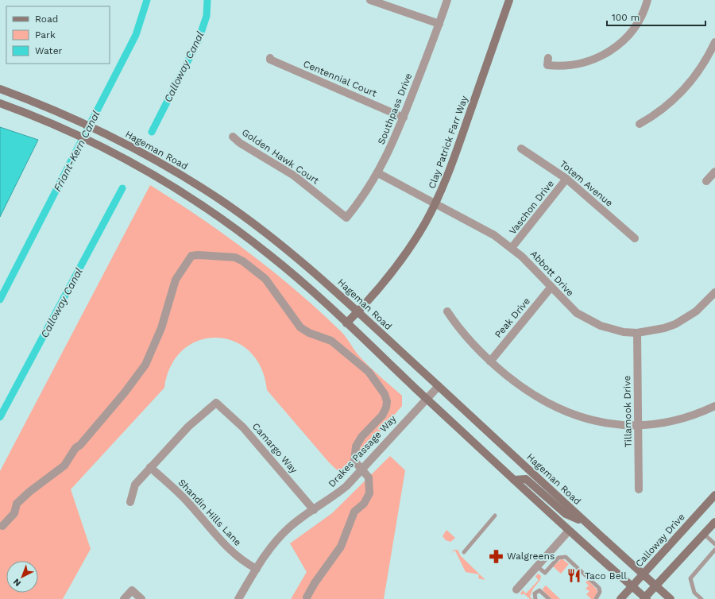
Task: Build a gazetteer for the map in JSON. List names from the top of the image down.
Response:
{
  "streets": {
    "main road": ["Clay Patrick Farr Way", "Hageman Road", "Calloway Drive"],
    "street": [
      "Centennial Court",
      "Southpass Drive",
      "Golden Hawk Court",
      "Totem Avenue",
      "Vaschon Drive",
      "Abbott Drive",
      "Peak Drive",
      "Tillamook Drive",
      "Camargo Way",
      "Drakes Passage Way",
      "Shandin Hills Lane"
    ]
  },
  "crossings": [
    ["Centennial Court", "Southpass Drive"],
    ["Southpass Drive", "Golden Hawk Court"],
    ["Southpass Drive", "Abbott Drive"],
    ["Clay Patrick Farr Way", "Hageman Road"],
    ["Clay Patrick Farr Way", "Abbott Drive"],
    ["Hageman Road", "Drakes Passage Way"],
    ["Hageman Road", "Calloway Drive"],
    ["Totem Avenue", "Vaschon Drive"],
    ["Vaschon Drive", "Abbott Drive"],
    ["Abbott Drive", "Peak Drive"],
    ["Abbott Drive", "Tillamook Drive"],
    ["Camargo Way", "Drakes Passage Way"],
    ["Camargo Way", "Shandin Hills Lane"],
    ["Drakes Passage Way", "Shandin Hills Lane"]
  ],
  "water": ["Calloway Canal", "Friant-Kern Canal"],
  "places": {
    "pharmacy": ["Walgreens"],
    "restaurant": ["Taco Bell"]
  },
  "legend": ["Road", "Park", "Water"],
  "scale_bar": "100 m",
  "north": "bottom left"
}
